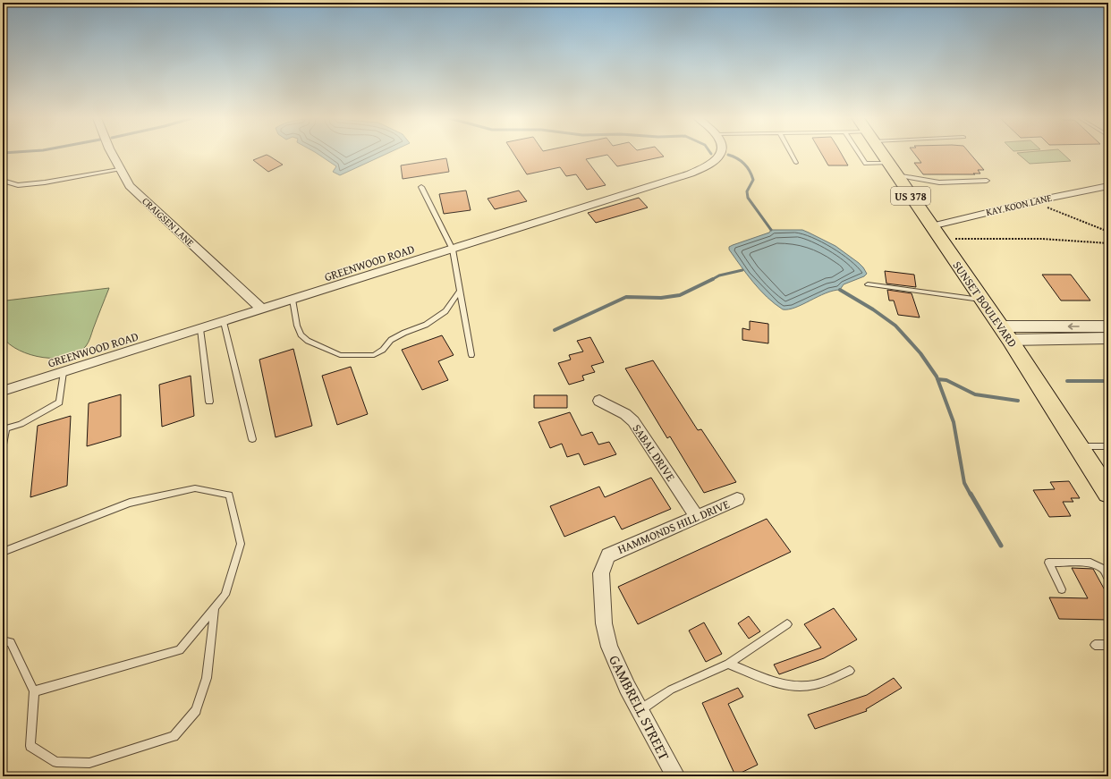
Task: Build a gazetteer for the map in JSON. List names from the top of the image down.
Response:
{
  "streets": {
    "main road": ["US 378", "SUNSET BOULEVARD"],
    "street": [
      "KAY KOON LANE",
      "CRAIGSEN LANE",
      "GREENWOOD ROAD",
      "SABAL DRIVE",
      "HAMMONDS HILL DRIVE",
      "GAMBRELL STREET"
    ]
  },
  "crossings": [
    ["KAY KOON LANE", "SUNSET BOULEVARD"],
    ["CRAIGSEN LANE", "GREENWOOD ROAD"],
    ["SABAL DRIVE", "HAMMONDS HILL DRIVE"],
    ["HAMMONDS HILL DRIVE", "GAMBRELL STREET"]
  ]
}
